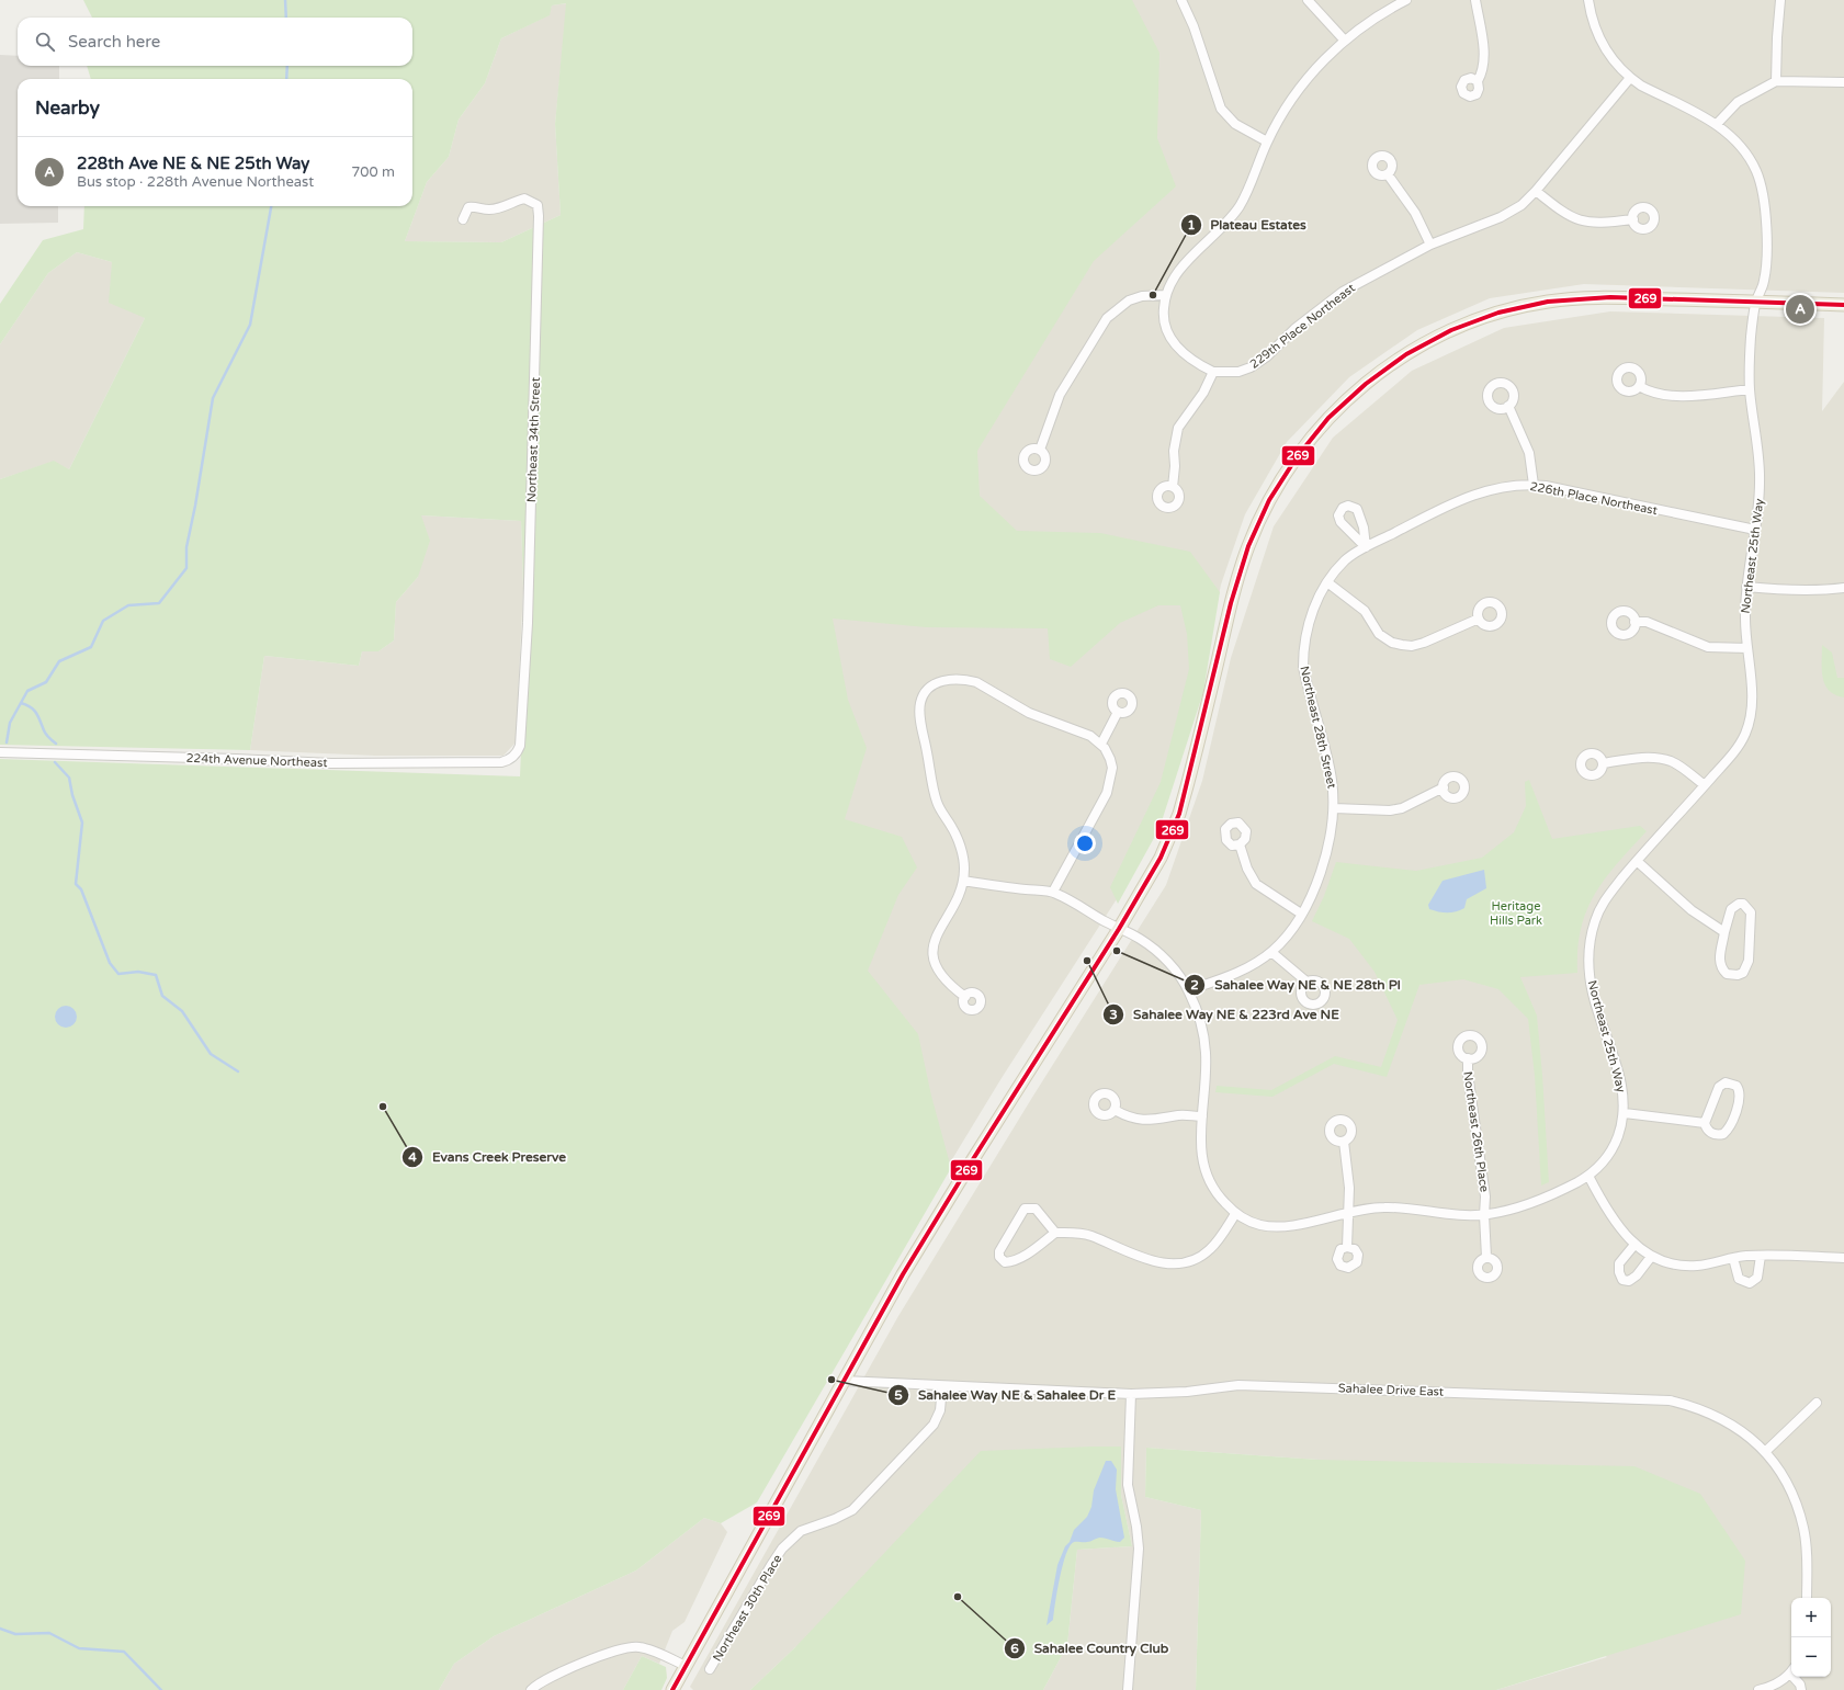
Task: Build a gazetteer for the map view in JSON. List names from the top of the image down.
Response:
{
  "streets": {
    "street": [
      "229th Place Northeast",
      "Northeast 34th Street",
      "226th Place Northeast",
      "Northeast 25th Way",
      "Northeast 28th Street",
      "224th Avenue Northeast",
      "Northeast 26th Place",
      "Sahalee Drive East",
      "Northeast 30th Place"
    ]
  },
  "crossings": [
    ["229th Place Northeast", "Northeast 25th Way"],
    ["Northeast 34th Street", "224th Avenue Northeast"],
    ["226th Place Northeast", "Northeast 25th Way"],
    ["226th Place Northeast", "Northeast 28th Street"],
    ["Northeast 25th Way", "Northeast 26th Place"],
    ["Sahalee Drive East", "Northeast 30th Place"]
  ],
  "parks": ["Heritage Hills Park"],
  "places": [
    "Plateau Estates",
    "Sahalee Way NE & NE 28th Pl",
    "Sahalee Way NE & 223rd Ave NE",
    "Evans Creek Preserve",
    "Sahalee Way NE & Sahalee Dr E",
    "Sahalee Country Club"
  ],
  "lines": ["transit line 269"],
  "page": {
    "search": "Search here",
    "heading": "Nearby",
    "list": [
      {
        "mark": "A",
        "name": "228th Ave NE & NE 25th Way",
        "note": "Bus stop · 228th Avenue Northeast",
        "value": "700 m"
      }
    ],
    "pins": "A",
    "map_buttons": ["+", "−"]
  }
}
